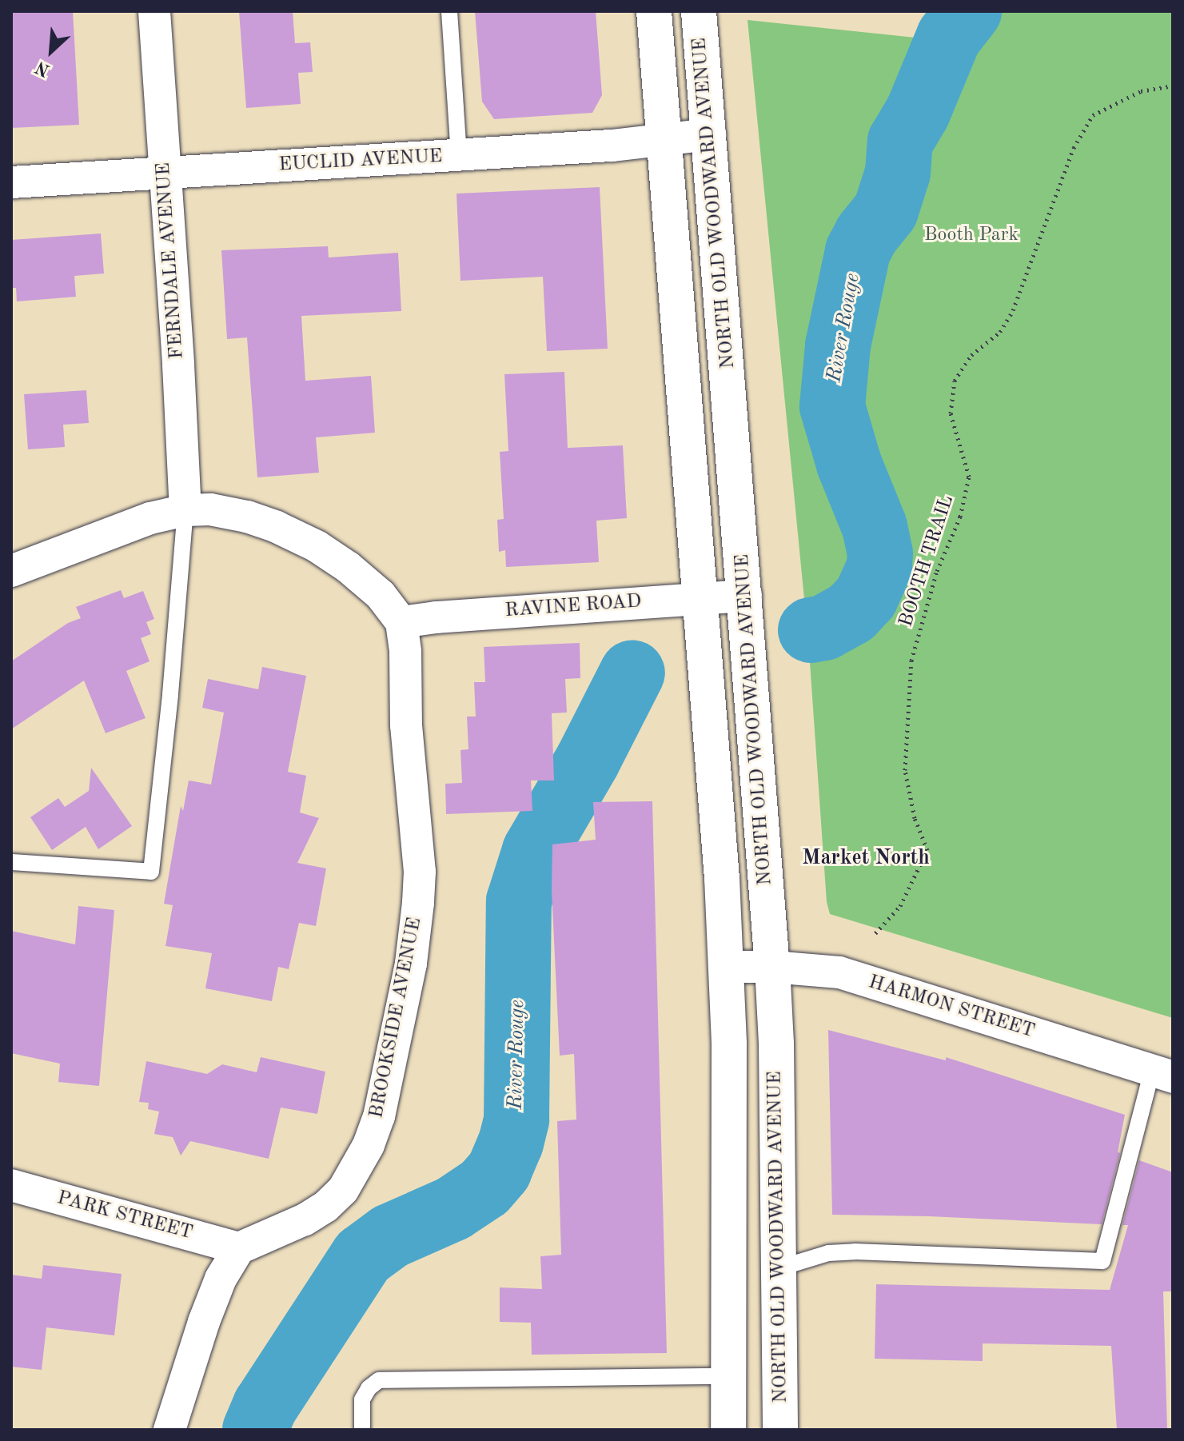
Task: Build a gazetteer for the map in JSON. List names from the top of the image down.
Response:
{
  "streets": {
    "street": [
      "EUCLID AVENUE",
      "NORTH OLD WOODWARD AVENUE",
      "FERNDALE AVENUE",
      "RAVINE ROAD",
      "HARMON STREET",
      "BROOKSIDE AVENUE",
      "PARK STREET"
    ],
    "path": ["BOOTH TRAIL"]
  },
  "crossings": [
    ["EUCLID AVENUE", "NORTH OLD WOODWARD AVENUE"],
    ["EUCLID AVENUE", "FERNDALE AVENUE"],
    ["NORTH OLD WOODWARD AVENUE", "RAVINE ROAD"],
    ["NORTH OLD WOODWARD AVENUE", "HARMON STREET"],
    ["RAVINE ROAD", "BROOKSIDE AVENUE"],
    ["BROOKSIDE AVENUE", "PARK STREET"]
  ],
  "districts": ["Market North"],
  "water": ["River Rouge"],
  "parks": ["Booth Park"],
  "north": "bottom left"
}
